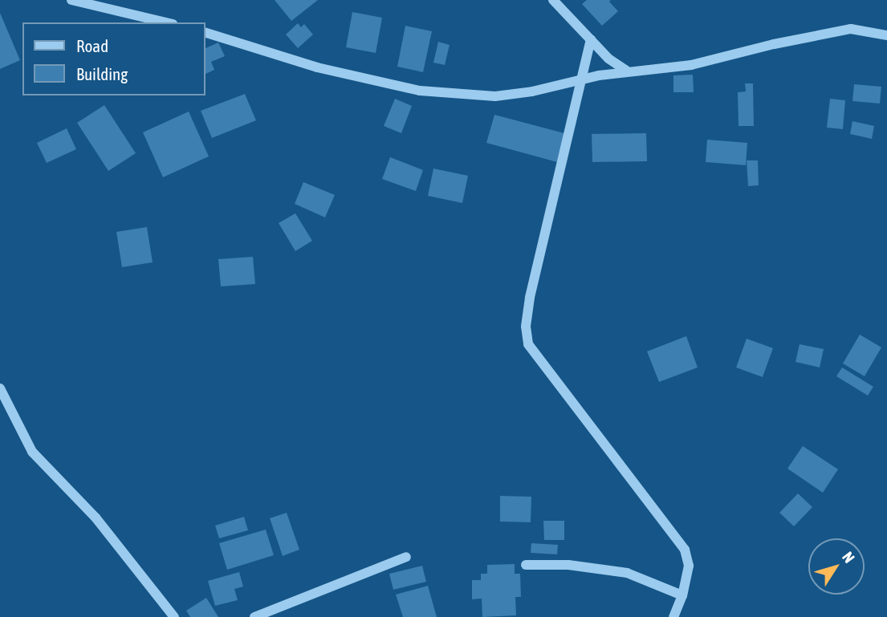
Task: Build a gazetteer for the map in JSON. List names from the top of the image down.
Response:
{
  "legend": ["Road", "Building"],
  "north": "top right"
}
